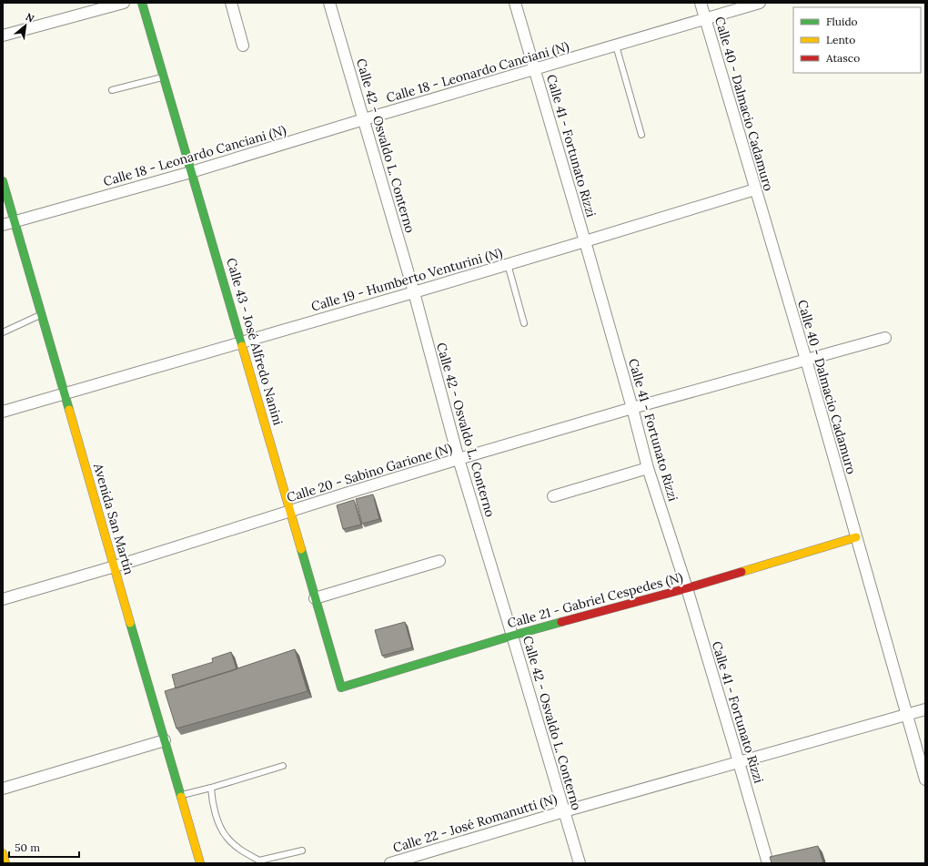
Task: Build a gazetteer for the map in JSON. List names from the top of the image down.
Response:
{
  "streets": {
    "street": [
      "Calle 18 - Leonardo Canciani (N)",
      "Calle 40 - Dalmacio Cadamuro",
      "Calle 42 - Osvaldo L. Conterno",
      "Calle 41 - Fortunato Rizzi",
      "Calle 19 - Humberto Venturini (N)",
      "Calle 43 - José Alfredo Nanini",
      "Calle 20 - Sabino Garione (N)",
      "Avenida San Martín",
      "Calle 21 - Gabriel Cespedes (N)",
      "Calle 22 - José Romanutti (N)"
    ]
  },
  "crossings": [
    ["Calle 18 - Leonardo Canciani (N)", "Calle 40 - Dalmacio Cadamuro"],
    ["Calle 18 - Leonardo Canciani (N)", "Calle 42 - Osvaldo L. Conterno"],
    ["Calle 18 - Leonardo Canciani (N)", "Calle 41 - Fortunato Rizzi"],
    ["Calle 18 - Leonardo Canciani (N)", "Calle 43 - José Alfredo Nanini"],
    ["Calle 18 - Leonardo Canciani (N)", "Avenida San Martín"],
    ["Calle 40 - Dalmacio Cadamuro", "Calle 19 - Humberto Venturini (N)"],
    ["Calle 40 - Dalmacio Cadamuro", "Calle 20 - Sabino Garione (N)"],
    ["Calle 40 - Dalmacio Cadamuro", "Calle 21 - Gabriel Cespedes (N)"],
    ["Calle 40 - Dalmacio Cadamuro", "Calle 22 - José Romanutti (N)"],
    ["Calle 42 - Osvaldo L. Conterno", "Calle 19 - Humberto Venturini (N)"],
    ["Calle 42 - Osvaldo L. Conterno", "Calle 20 - Sabino Garione (N)"],
    ["Calle 42 - Osvaldo L. Conterno", "Calle 21 - Gabriel Cespedes (N)"],
    ["Calle 42 - Osvaldo L. Conterno", "Calle 22 - José Romanutti (N)"],
    ["Calle 41 - Fortunato Rizzi", "Calle 19 - Humberto Venturini (N)"],
    ["Calle 41 - Fortunato Rizzi", "Calle 20 - Sabino Garione (N)"],
    ["Calle 41 - Fortunato Rizzi", "Calle 21 - Gabriel Cespedes (N)"],
    ["Calle 41 - Fortunato Rizzi", "Calle 22 - José Romanutti (N)"],
    ["Calle 19 - Humberto Venturini (N)", "Calle 43 - José Alfredo Nanini"],
    ["Calle 19 - Humberto Venturini (N)", "Avenida San Martín"],
    ["Calle 43 - José Alfredo Nanini", "Calle 20 - Sabino Garione (N)"],
    ["Calle 43 - José Alfredo Nanini", "Calle 21 - Gabriel Cespedes (N)"],
    ["Calle 20 - Sabino Garione (N)", "Avenida San Martín"]
  ],
  "legend": ["Fluido", "Lento", "Atasco"],
  "scale_bar": "50 m",
  "north": "top right"
}
